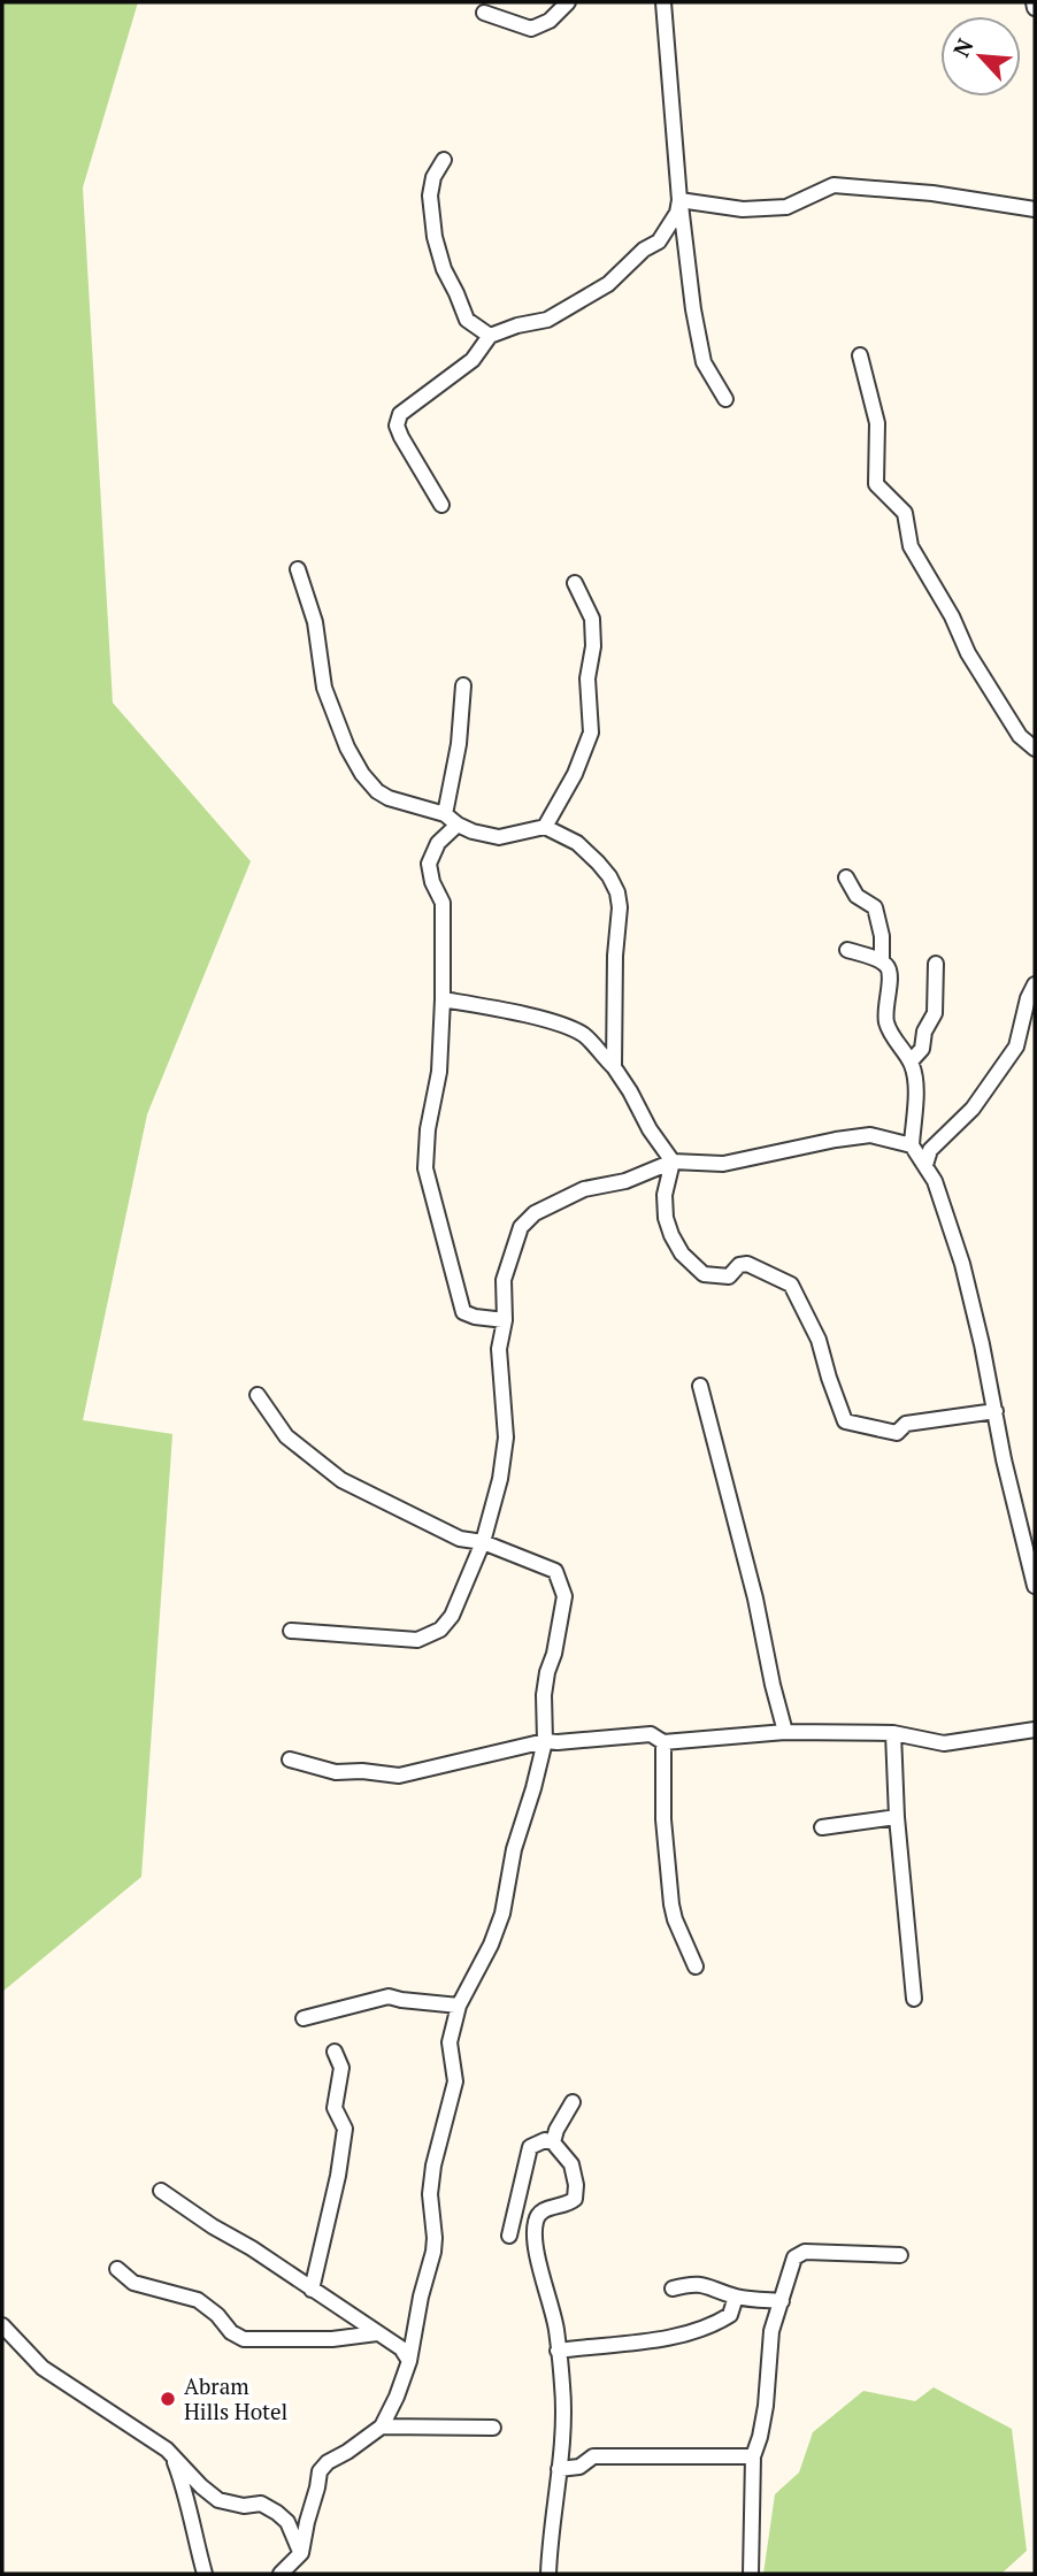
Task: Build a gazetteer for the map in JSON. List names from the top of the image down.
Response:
{
  "places": ["Abram Hills Hotel"],
  "north": "top left"
}
